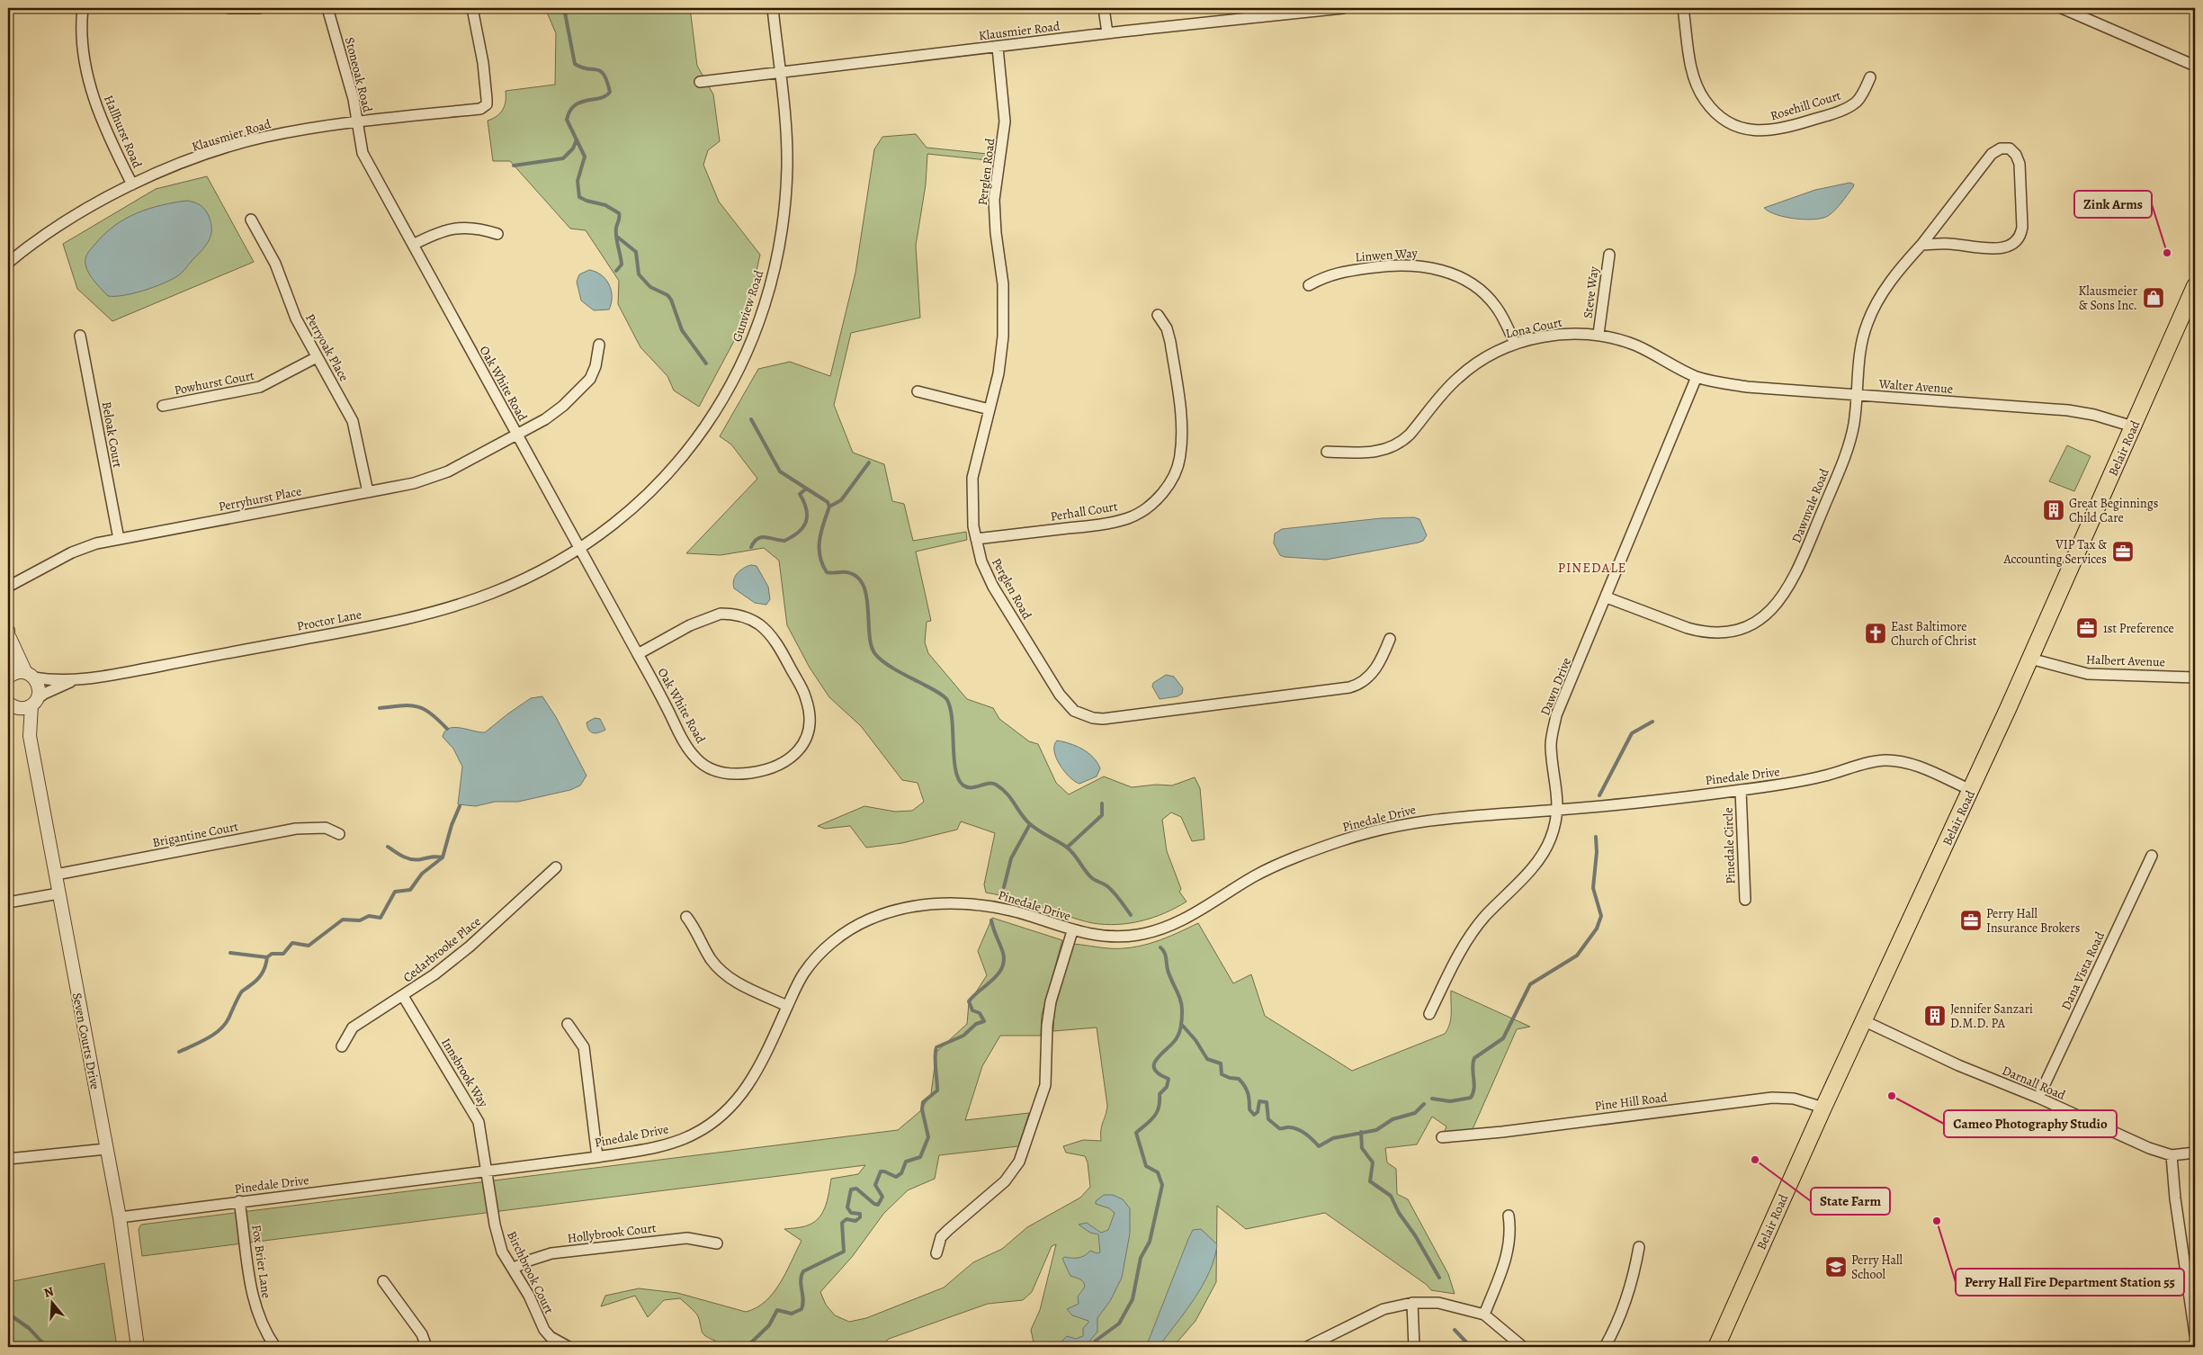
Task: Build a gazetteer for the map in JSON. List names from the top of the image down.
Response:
{
  "streets": {
    "highway": ["Belair Road"],
    "street": [
      "Klausmier Road",
      "Stoneoak Road",
      "Rosehill Court",
      "Hallhurst Road",
      "Perglen Road",
      "Linwen Way",
      "Steve Way",
      "Gunview Road",
      "Lona Court",
      "Perryoak Place",
      "Powhurst Court",
      "Oak White Road",
      "Walter Avenue",
      "Beloak Court",
      "Perryhurst Place",
      "Dawnvale Road",
      "Perhall Court",
      "Proctor Lane",
      "Halbert Avenue",
      "Dawn Drive",
      "Pinedale Drive",
      "Brigantine Court",
      "Pinedale Circle",
      "Cedarbrooke Place",
      "Dana Vista Road",
      "Seven Courts Drive",
      "Innsbrook Way",
      "Darnall Road",
      "Pine Hill Road",
      "Hollybrook Court",
      "Fox Brier Lane",
      "Birchbrook Court"
    ]
  },
  "crossings": [
    ["Klausmier Road", "Stoneoak Road"],
    ["Klausmier Road", "Hallhurst Road"],
    ["Klausmier Road", "Perglen Road"],
    ["Klausmier Road", "Gunview Road"],
    ["Klausmier Road", "Oak White Road"],
    ["Stoneoak Road", "Oak White Road"],
    ["Perglen Road", "Perhall Court"],
    ["Linwen Way", "Lona Court"],
    ["Steve Way", "Lona Court"],
    ["Gunview Road", "Oak White Road"],
    ["Gunview Road", "Proctor Lane"],
    ["Lona Court", "Walter Avenue"],
    ["Lona Court", "Dawn Drive"],
    ["Perryoak Place", "Powhurst Court"],
    ["Perryoak Place", "Perryhurst Place"],
    ["Oak White Road", "Perryhurst Place"],
    ["Oak White Road", "Proctor Lane"],
    ["Walter Avenue", "Belair Road"],
    ["Walter Avenue", "Dawnvale Road"],
    ["Walter Avenue", "Dawn Drive"],
    ["Beloak Court", "Perryhurst Place"],
    ["Belair Road", "Halbert Avenue"],
    ["Belair Road", "Pinedale Drive"],
    ["Belair Road", "Darnall Road"],
    ["Belair Road", "Pine Hill Road"],
    ["Dawnvale Road", "Dawn Drive"],
    ["Proctor Lane", "Seven Courts Drive"],
    ["Dawn Drive", "Pinedale Drive"],
    ["Pinedale Drive", "Pinedale Circle"],
    ["Pinedale Drive", "Seven Courts Drive"],
    ["Pinedale Drive", "Innsbrook Way"],
    ["Pinedale Drive", "Fox Brier Lane"],
    ["Pinedale Drive", "Birchbrook Court"],
    ["Brigantine Court", "Seven Courts Drive"],
    ["Cedarbrooke Place", "Innsbrook Way"],
    ["Dana Vista Road", "Darnall Road"],
    ["Innsbrook Way", "Birchbrook Court"],
    ["Hollybrook Court", "Birchbrook Court"]
  ],
  "districts": ["PINEDALE"],
  "places": {
    "other": [
      "Zink Arms",
      "Cameo Photography Studio",
      "State Farm",
      "Perry Hall Fire Department Station 55"
    ],
    "shop": ["Klausmeier & Sons Inc."],
    "building": ["Great Beginnings Child Care", "Jennifer Sanzari D.M.D. PA"],
    "office": ["VIP Tax & Accounting Services", "1st Preference", "Perry Hall Insurance Brokers"],
    "church": ["East Baltimore Church of Christ"],
    "school or university": ["Perry Hall School"]
  },
  "north": "top"
}
